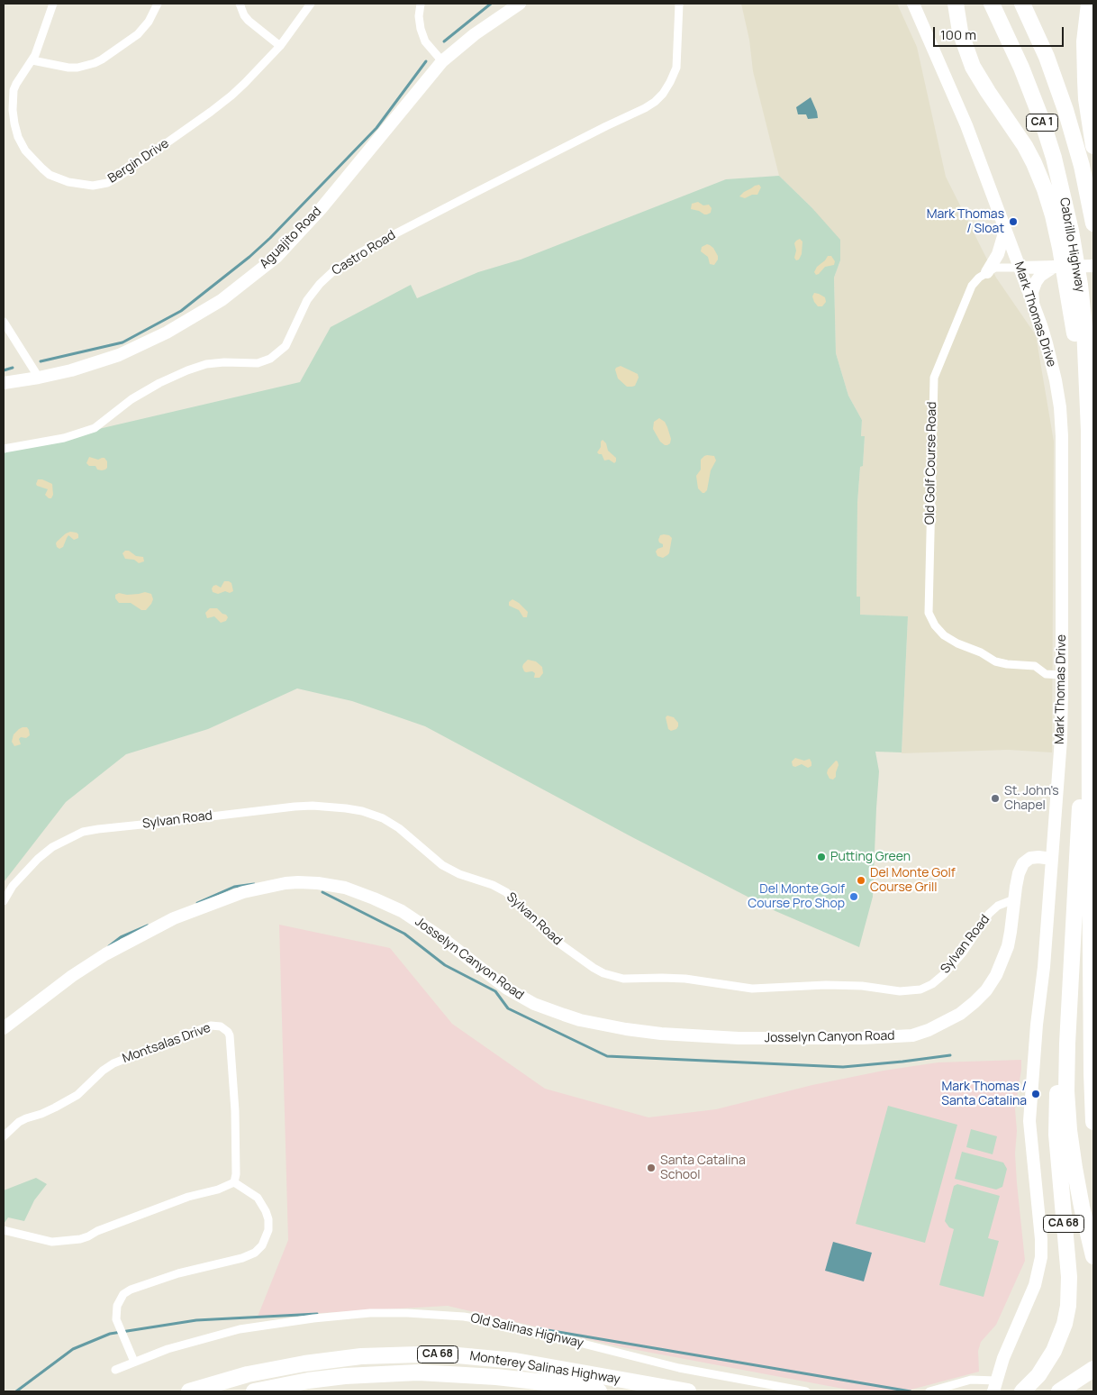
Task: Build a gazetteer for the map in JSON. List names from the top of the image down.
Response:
{
  "streets": {
    "highway": [
      "CA 1",
      "Cabrillo Highway",
      "CA 68",
      "Monterey Salinas Highway"
    ],
    "street": [
      "Bergin Drive",
      "Aguajito Road",
      "Castro Road",
      "Mark Thomas Drive",
      "Old Golf Course Road",
      "Sylvan Road",
      "Josselyn Canyon Road",
      "Montsalas Drive",
      "Old Salinas Highway"
    ]
  },
  "crossings": [
    ["Mark Thomas Drive", "Old Golf Course Road"],
    ["Mark Thomas Drive", "Josselyn Canyon Road"],
    ["Sylvan Road", "Josselyn Canyon Road"],
    ["CA 68", "Monterey Salinas Highway"]
  ],
  "places": [
    "Mark Thomas / Sloat",
    "St. John's Chapel",
    "Putting Green",
    "Del Monte Golf Course Grill",
    "Del Monte Golf Course Pro Shop",
    "Mark Thomas / Santa Catalina",
    "Santa Catalina School"
  ],
  "scale_bar": "100 m"
}
